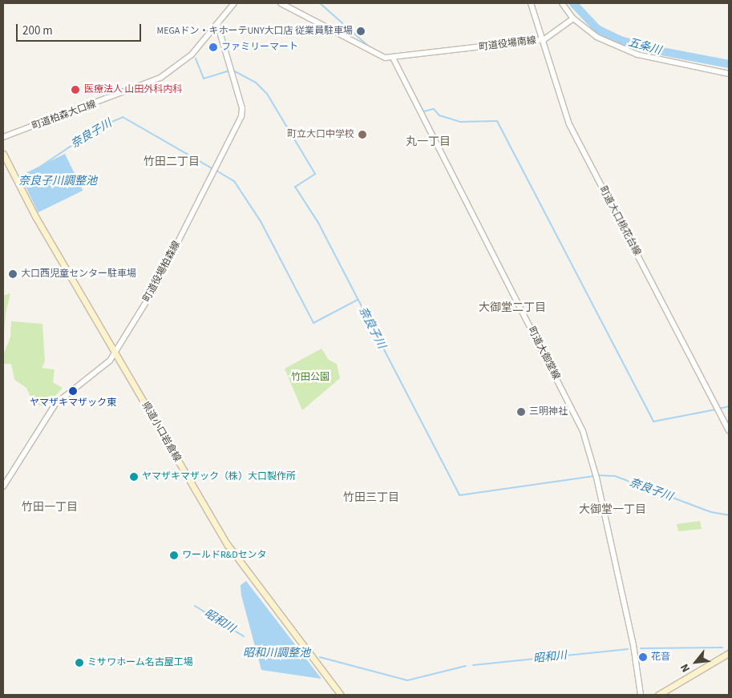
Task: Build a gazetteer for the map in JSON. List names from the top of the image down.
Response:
{
  "streets": {
    "main road": ["県道小口岩倉線"],
    "street": [
      "町道役場南線",
      "町道柏森大口線",
      "町道大口桃花台線",
      "町道役場柏森線",
      "町道大御堂線"
    ]
  },
  "crossings": [
    ["町道役場南線", "町道大口桃花台線"],
    ["町道役場南線", "町道大御堂線"],
    ["町道柏森大口線", "町道役場柏森線"],
    ["町道役場柏森線", "県道小口岩倉線"]
  ],
  "districts": [
    "丸一丁目",
    "竹田二丁目",
    "大御堂二丁目",
    "竹田三丁目",
    "竹田一丁目",
    "大御堂一丁目"
  ],
  "water": [
    "五条川",
    "奈良子川",
    "奈良子川調整池",
    "昭和川",
    "昭和川調整池"
  ],
  "parks": ["竹田公園"],
  "places": [
    "MEGAドン・キホーテUNY大口店 従業員駐車場",
    "ファミリーマート",
    "医療法人 山田外科内科",
    "町立大口中学校",
    "大口西児童センター駐車場",
    "ヤマザキマザック東",
    "三明神社",
    "ヤマザキマザック（株）大口製作所",
    "ワールドR&Dセンタ",
    "花音",
    "ミサワホーム名古屋工場"
  ],
  "scale_bar": "200 m",
  "north": "bottom left"
}
